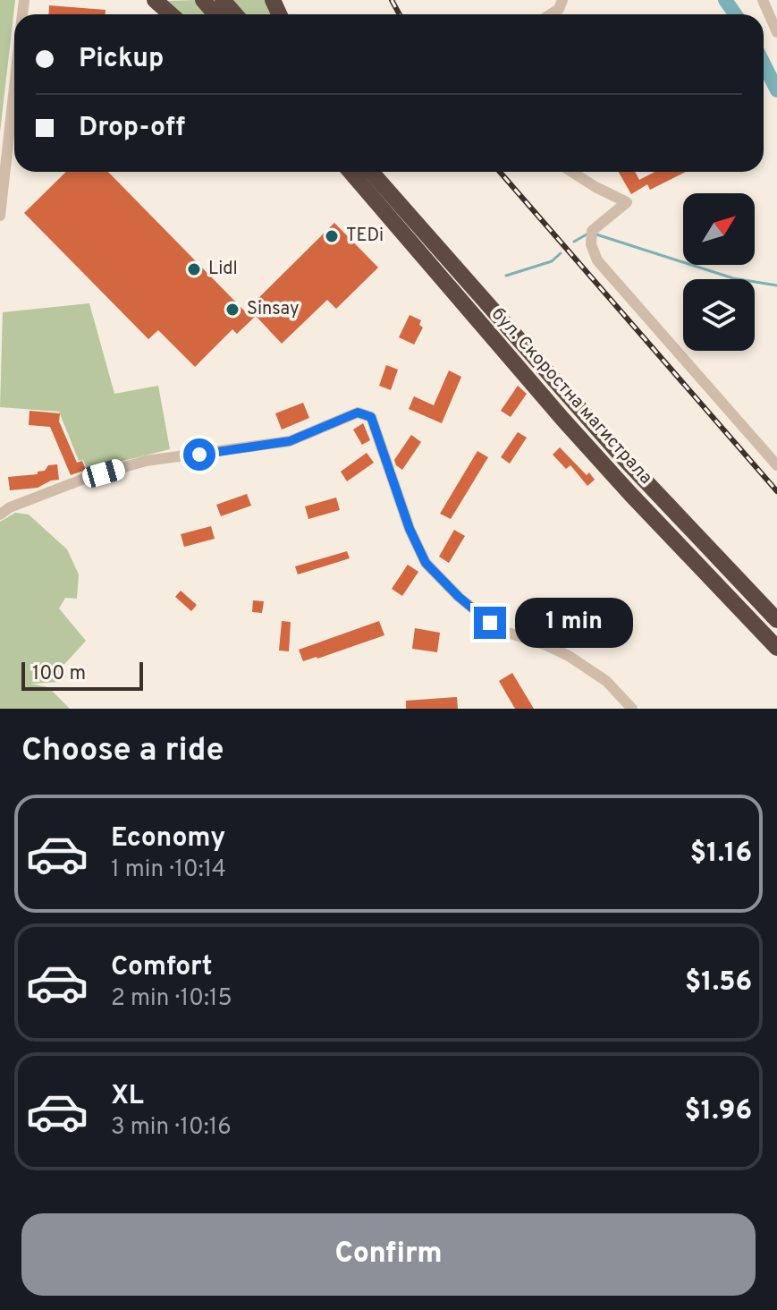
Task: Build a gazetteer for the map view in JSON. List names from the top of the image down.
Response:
{
  "streets": {
    "highway": ["бул. Скоростна магистрала"]
  },
  "places": ["TEDi", "Lidl", "Sinsay"],
  "scale_bar": "100 m",
  "north": "top right",
  "page": {
    "banner": ["Pickup", "Drop-off"],
    "bubble": "1 min",
    "scale": "100 m",
    "heading": "Choose a ride",
    "list": [
      {
        "name": "Economy",
        "note": "1 min · 10:14",
        "value": "$1.16"
      },
      {
        "name": "Comfort",
        "note": "2 min · 10:15",
        "value": "$1.56"
      },
      {
        "name": "XL",
        "note": "3 min · 10:16",
        "value": "$1.96"
      }
    ],
    "buttons": "Confirm"
  }
}
